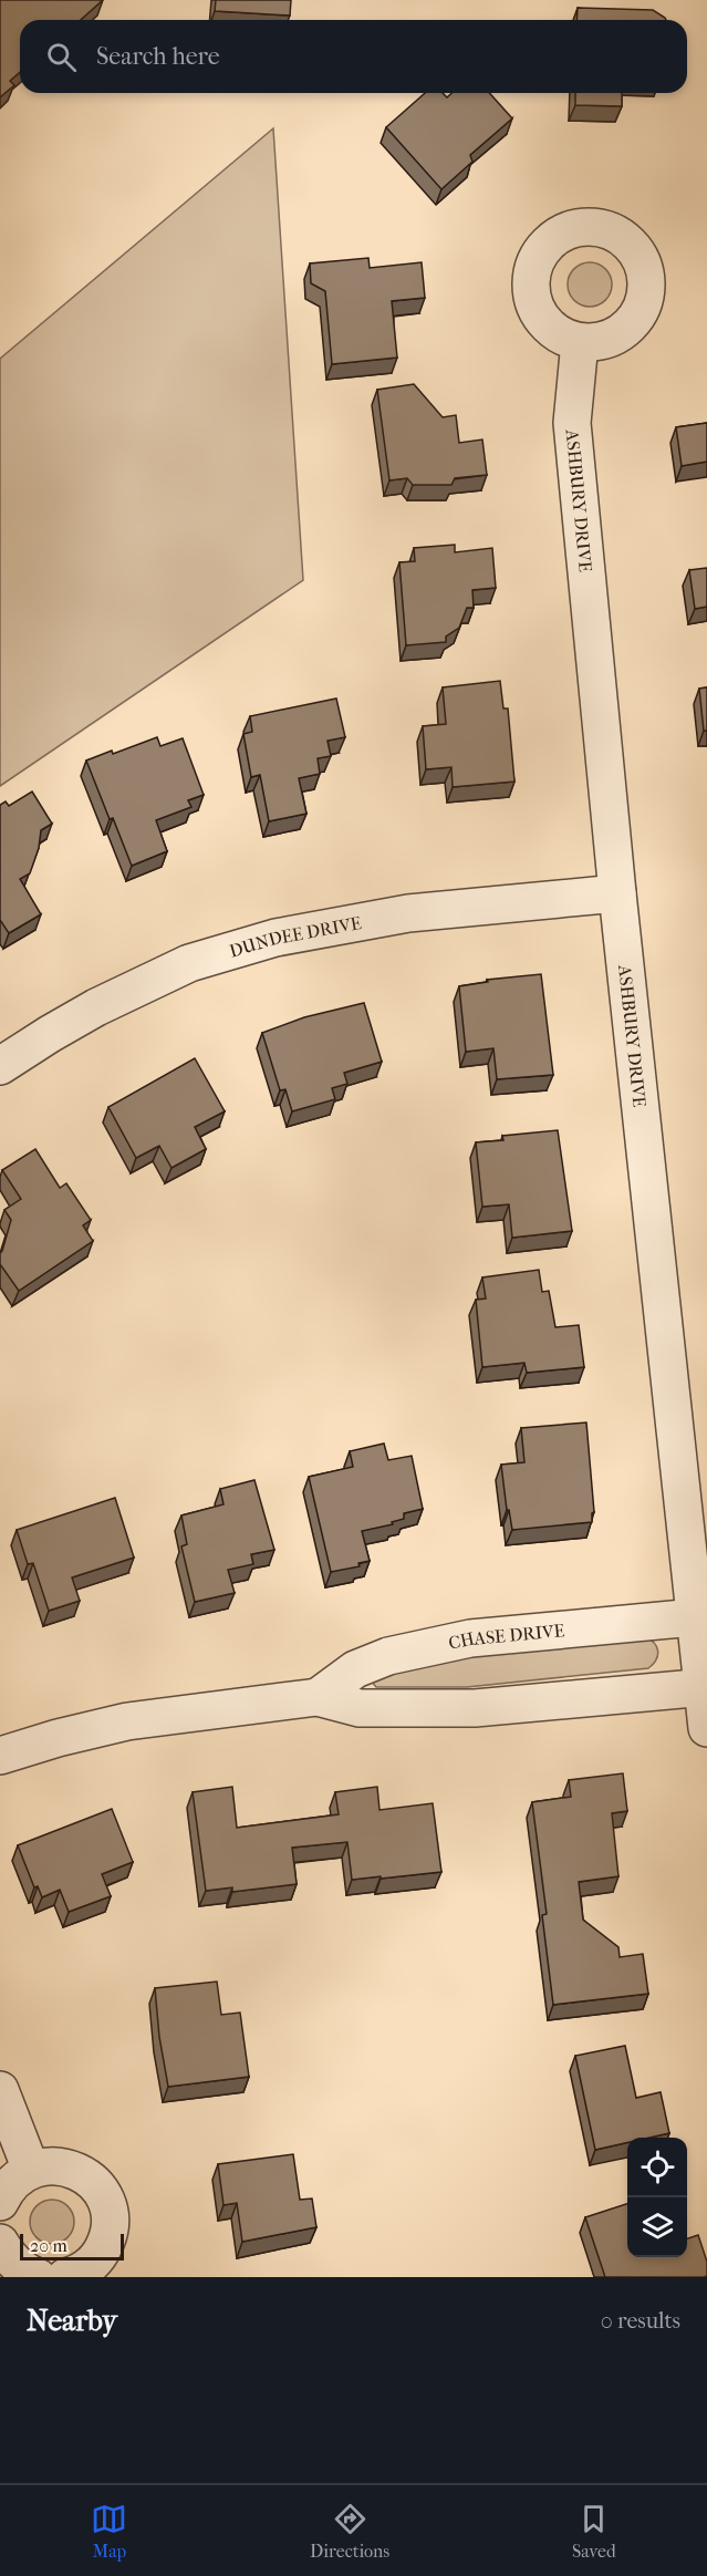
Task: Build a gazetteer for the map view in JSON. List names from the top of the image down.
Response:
{
  "streets": {
    "street": ["ASHBURY DRIVE", "DUNDEE DRIVE", "CHASE DRIVE"]
  },
  "crossings": [
    ["ASHBURY DRIVE", "DUNDEE DRIVE"],
    ["ASHBURY DRIVE", "CHASE DRIVE"]
  ],
  "scale_bar": "20 m",
  "page": {
    "search": "Search here",
    "scale": "20 m",
    "heading": ["Nearby", "0 results"],
    "nav": ["Map", "Directions", "Saved"]
  }
}
